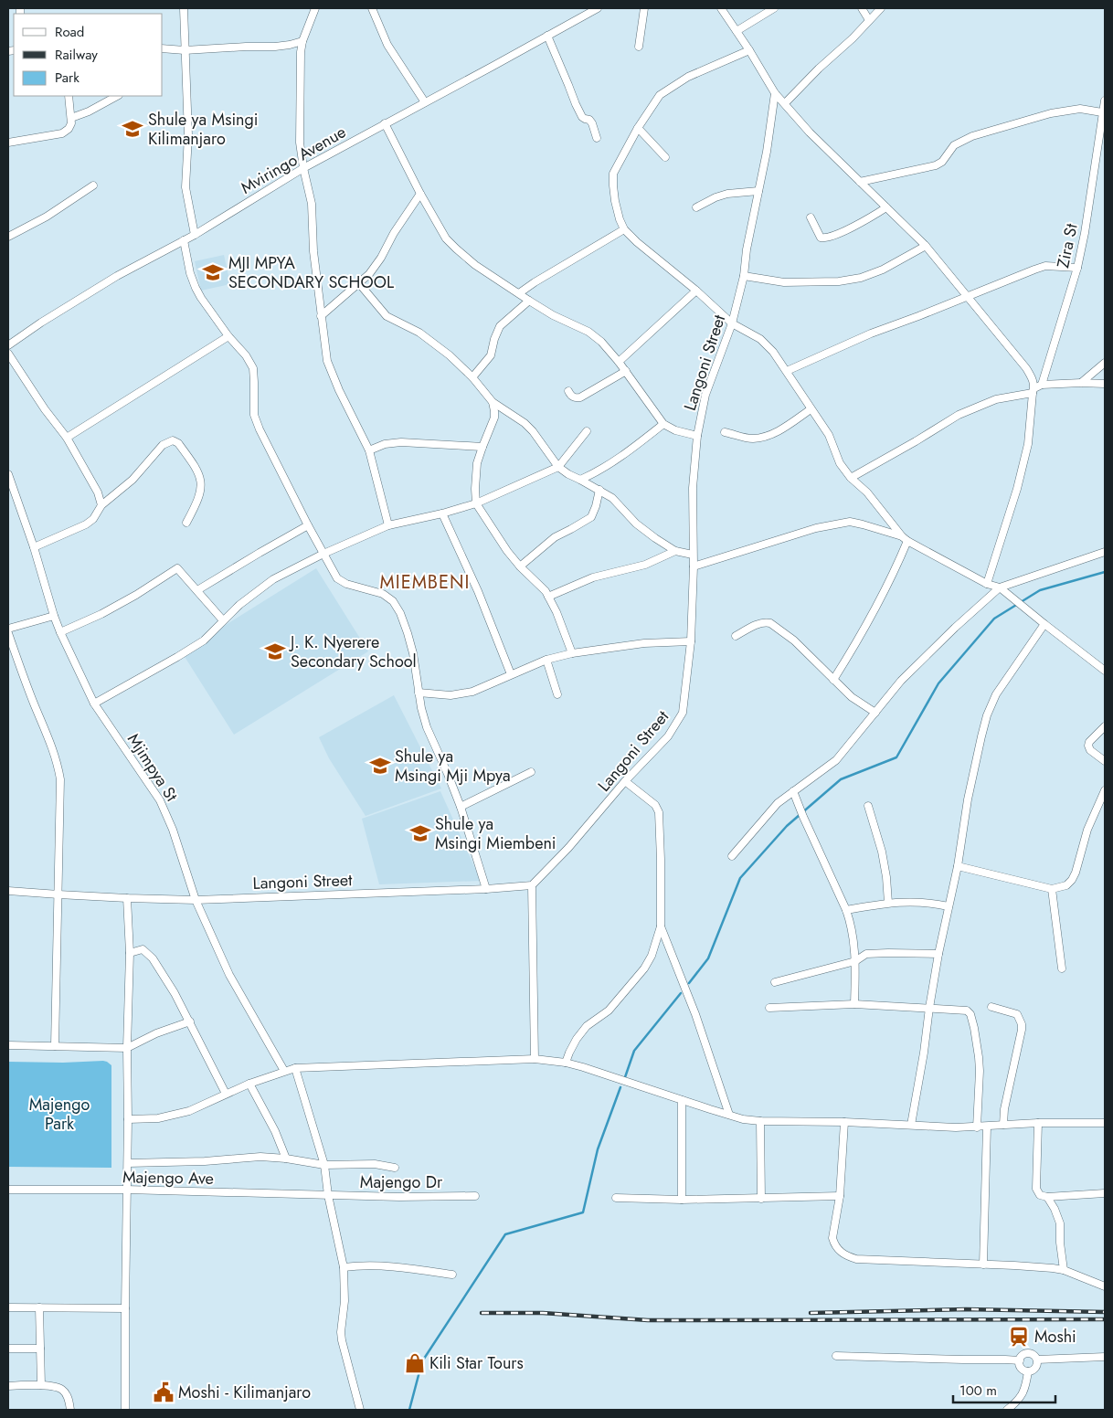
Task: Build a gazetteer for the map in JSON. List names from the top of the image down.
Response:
{
  "streets": {
    "street": [
      "Mviringo Avenue",
      "Zira St",
      "Langoni Street",
      "Mjimpya St",
      "Majengo Ave",
      "Majengo Dr"
    ]
  },
  "crossings": [
    ["Langoni Street", "Mjimpya St"],
    ["Majengo Ave", "Majengo Dr"]
  ],
  "districts": ["MIEMBENI"],
  "parks": ["Majengo Park"],
  "places": {
    "school or university": [
      "Shule ya Msingi Kilimanjaro",
      "MJI MPYA SECONDARY SCHOOL",
      "J. K. Nyerere Secondary School",
      "Shule ya Msingi Mji Mpya",
      "Shule ya Msingi Miembeni"
    ],
    "station": ["Moshi"],
    "shop": ["Kili Star Tours"],
    "public building": ["Moshi - Kilimanjaro"]
  },
  "legend": ["Road", "Railway", "Park"],
  "scale_bar": "100 m"
}
